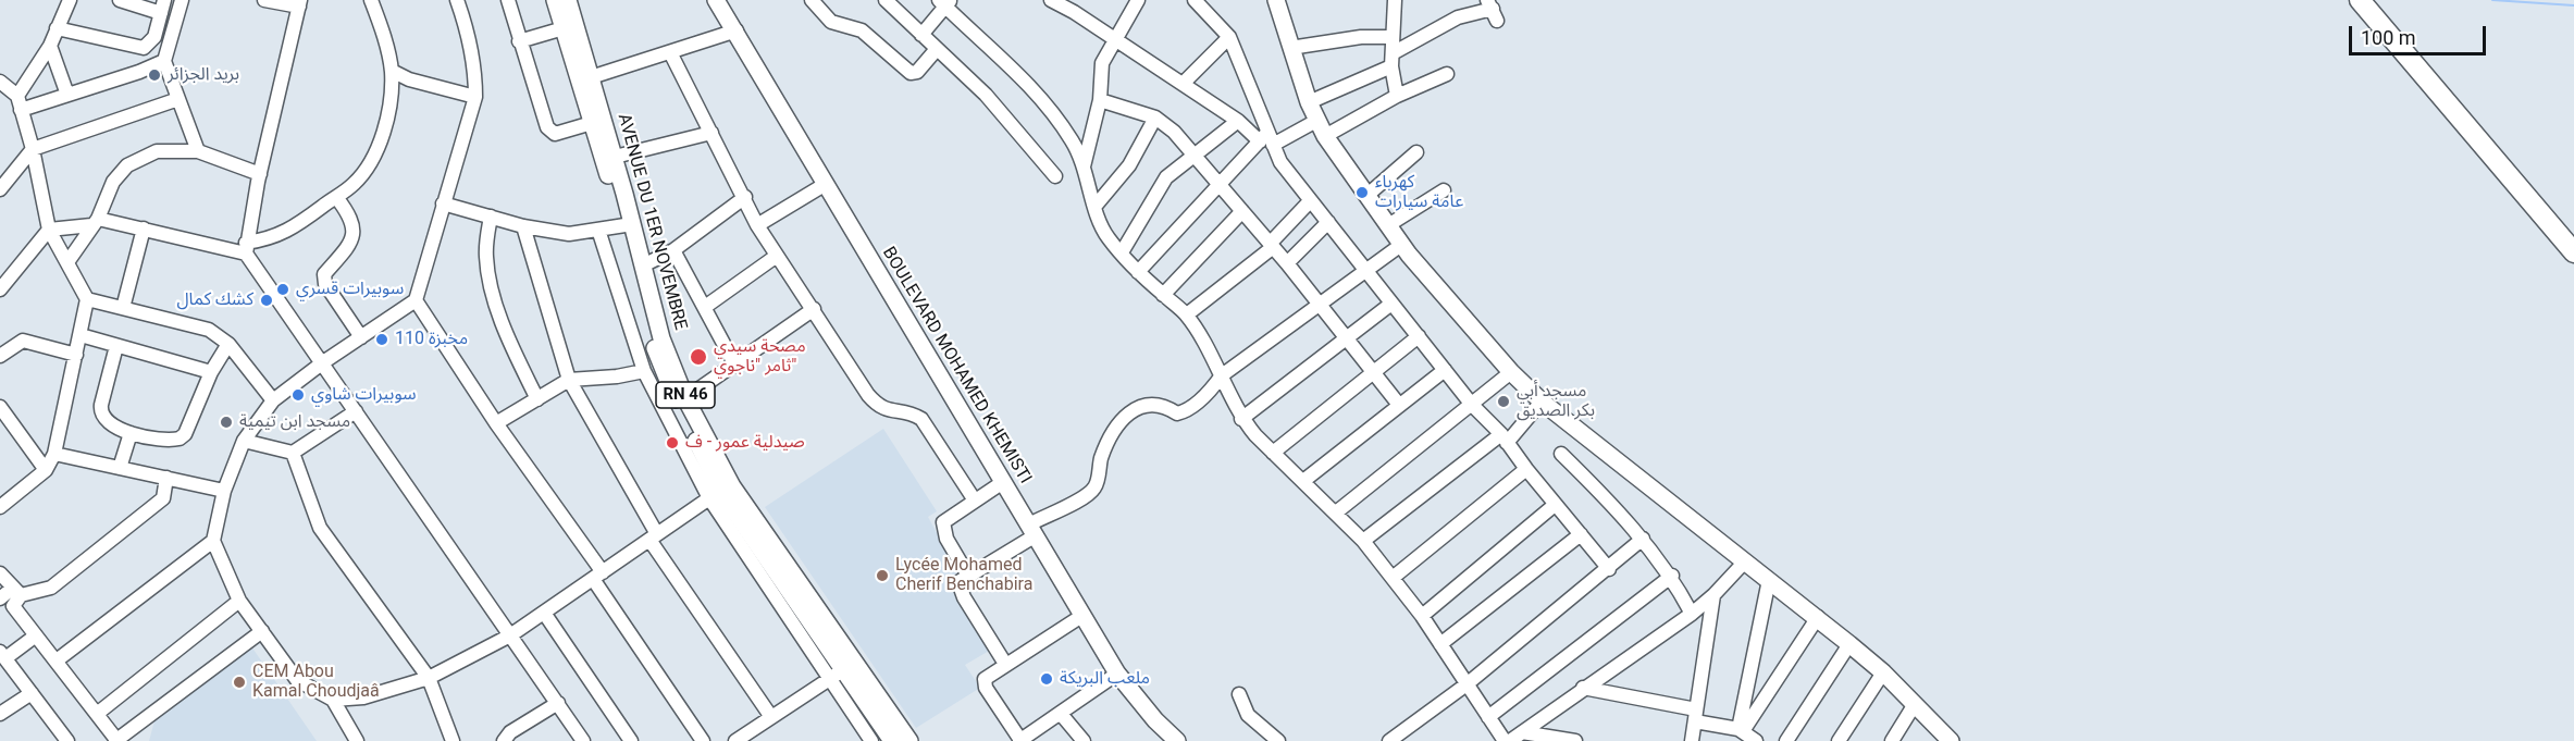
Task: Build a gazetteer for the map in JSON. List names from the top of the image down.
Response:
{
  "streets": {
    "main road": ["AVENUE DU 1ER NOVEMBRE", "BOULEVARD MOHAMED KHEMISTI", "RN 46"]
  },
  "places": [
    "بريد الجزائر",
    "كهرباء عامة سيارات",
    "سوبيرات قسري",
    "كشك كمال",
    "مخبزة 110",
    "مصحة سيدي ثامر \"ناجوي\"",
    "سوبيرات شاوي",
    "مسجد أبي بكر الصديق",
    "مسجد ابن تيمية",
    "صيدلية عمور - ف",
    "Lycée Mohamed Cherif Benchabira",
    "ملعب البريكة",
    "CEM Abou Kamal Choudjaâ"
  ],
  "scale_bar": "100 m"
}
